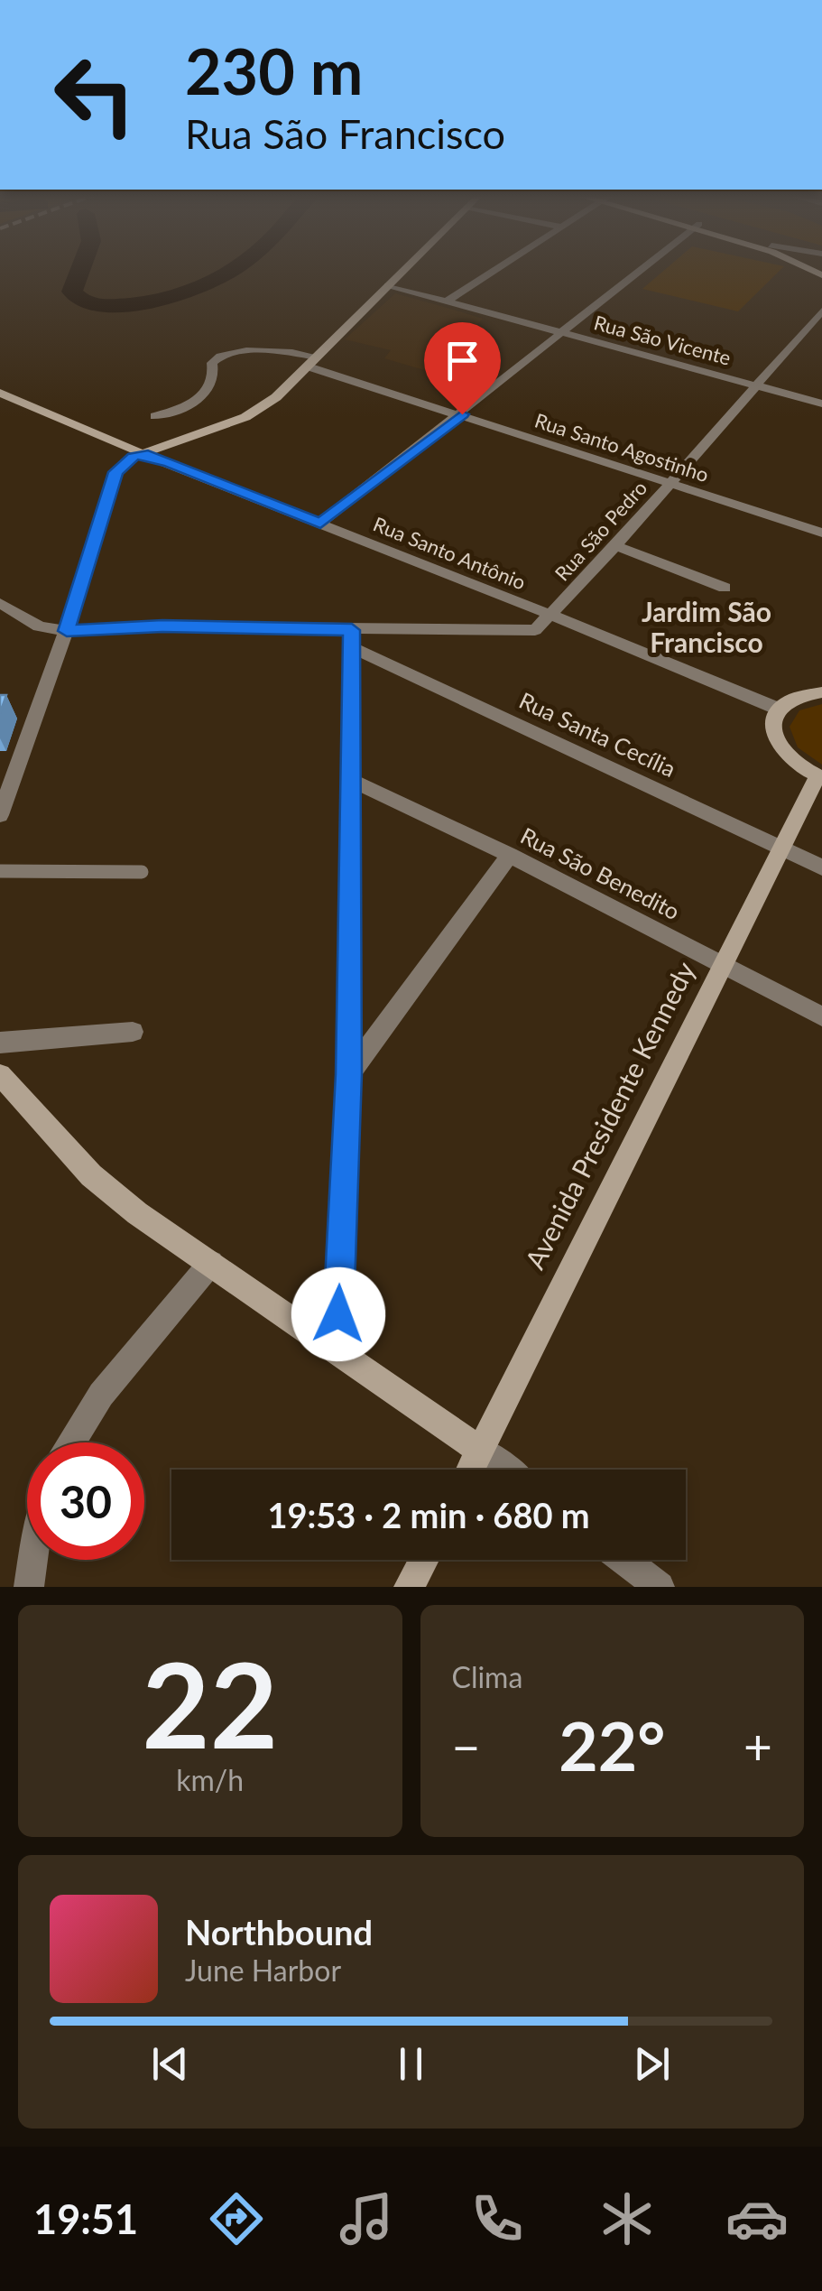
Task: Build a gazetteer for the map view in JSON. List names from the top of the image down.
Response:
{
  "streets": {
    "street": [
      "Rua São Vicente",
      "Rua Santo Agostinho",
      "Rua São Pedro",
      "Rua Santo Antônio",
      "Rua Santa Cecília",
      "Rua São Benedito",
      "Avenida Presidente Kennedy"
    ]
  },
  "crossings": [
    ["Rua São Vicente", "Rua São Pedro"],
    ["Rua Santo Agostinho", "Rua São Pedro"],
    ["Rua São Pedro", "Rua Santo Antônio"],
    ["Rua Santo Antônio", "Rua Santa Cecília"],
    ["Rua Santa Cecília", "Avenida Presidente Kennedy"],
    ["Rua São Benedito", "Avenida Presidente Kennedy"]
  ],
  "districts": ["Jardim São Francisco"],
  "page": {
    "turn": ["230 m", "Rua São Francisco"],
    "limit": "30",
    "trip": "19:53 · 2 min · 680 m",
    "tile": [
      ["22", "km/h"],
      "Clima"
    ],
    "heat": ["−", "22°", "+"],
    "song": ["Northbound", "June Harbor"],
    "tabs": "19:51"
  }
}
